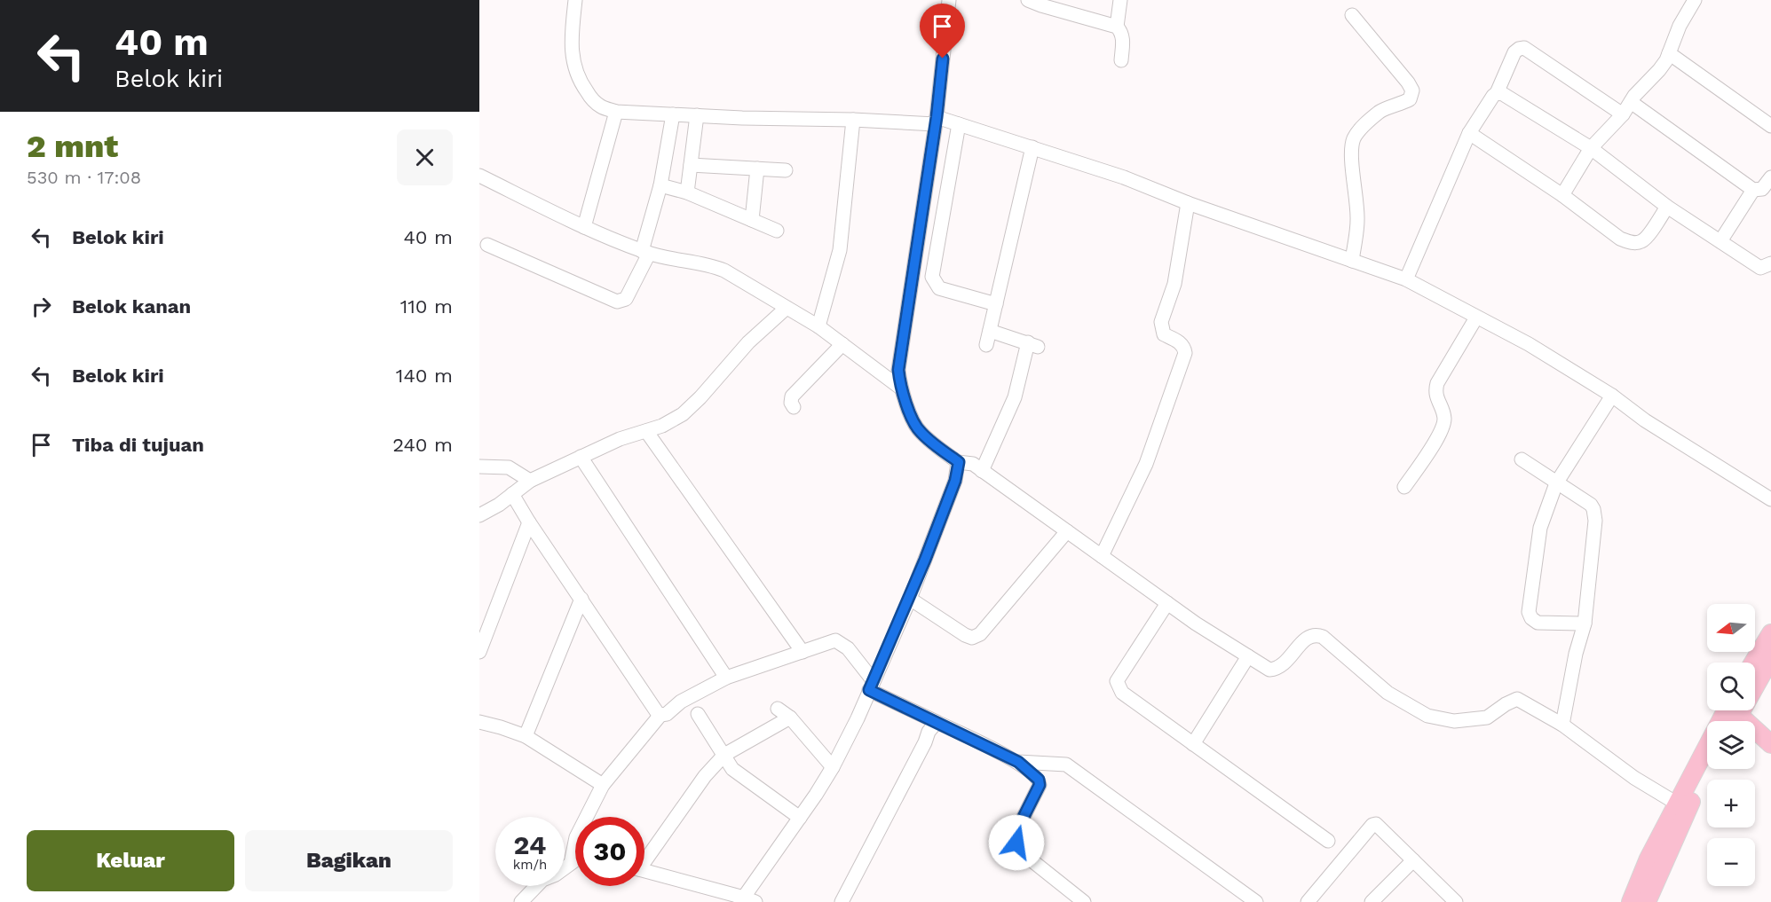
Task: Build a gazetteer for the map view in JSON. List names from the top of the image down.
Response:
{
  "north": "left",
  "page": {
    "turn": ["40 m", "Belok kiri"],
    "heading": ["2 mnt", "530 m · 17:08"],
    "list": [
      {
        "name": "Belok kiri",
        "value": "40 m"
      },
      {
        "name": "Belok kanan",
        "value": "110 m"
      },
      {
        "name": "Belok kiri",
        "value": "140 m"
      },
      {
        "name": "Tiba di tujuan",
        "value": "240 m"
      }
    ],
    "map_buttons": ["+", "−"],
    "speed": "24 km/h",
    "limit": "30",
    "buttons": ["Keluar", "Bagikan"]
  }
}
